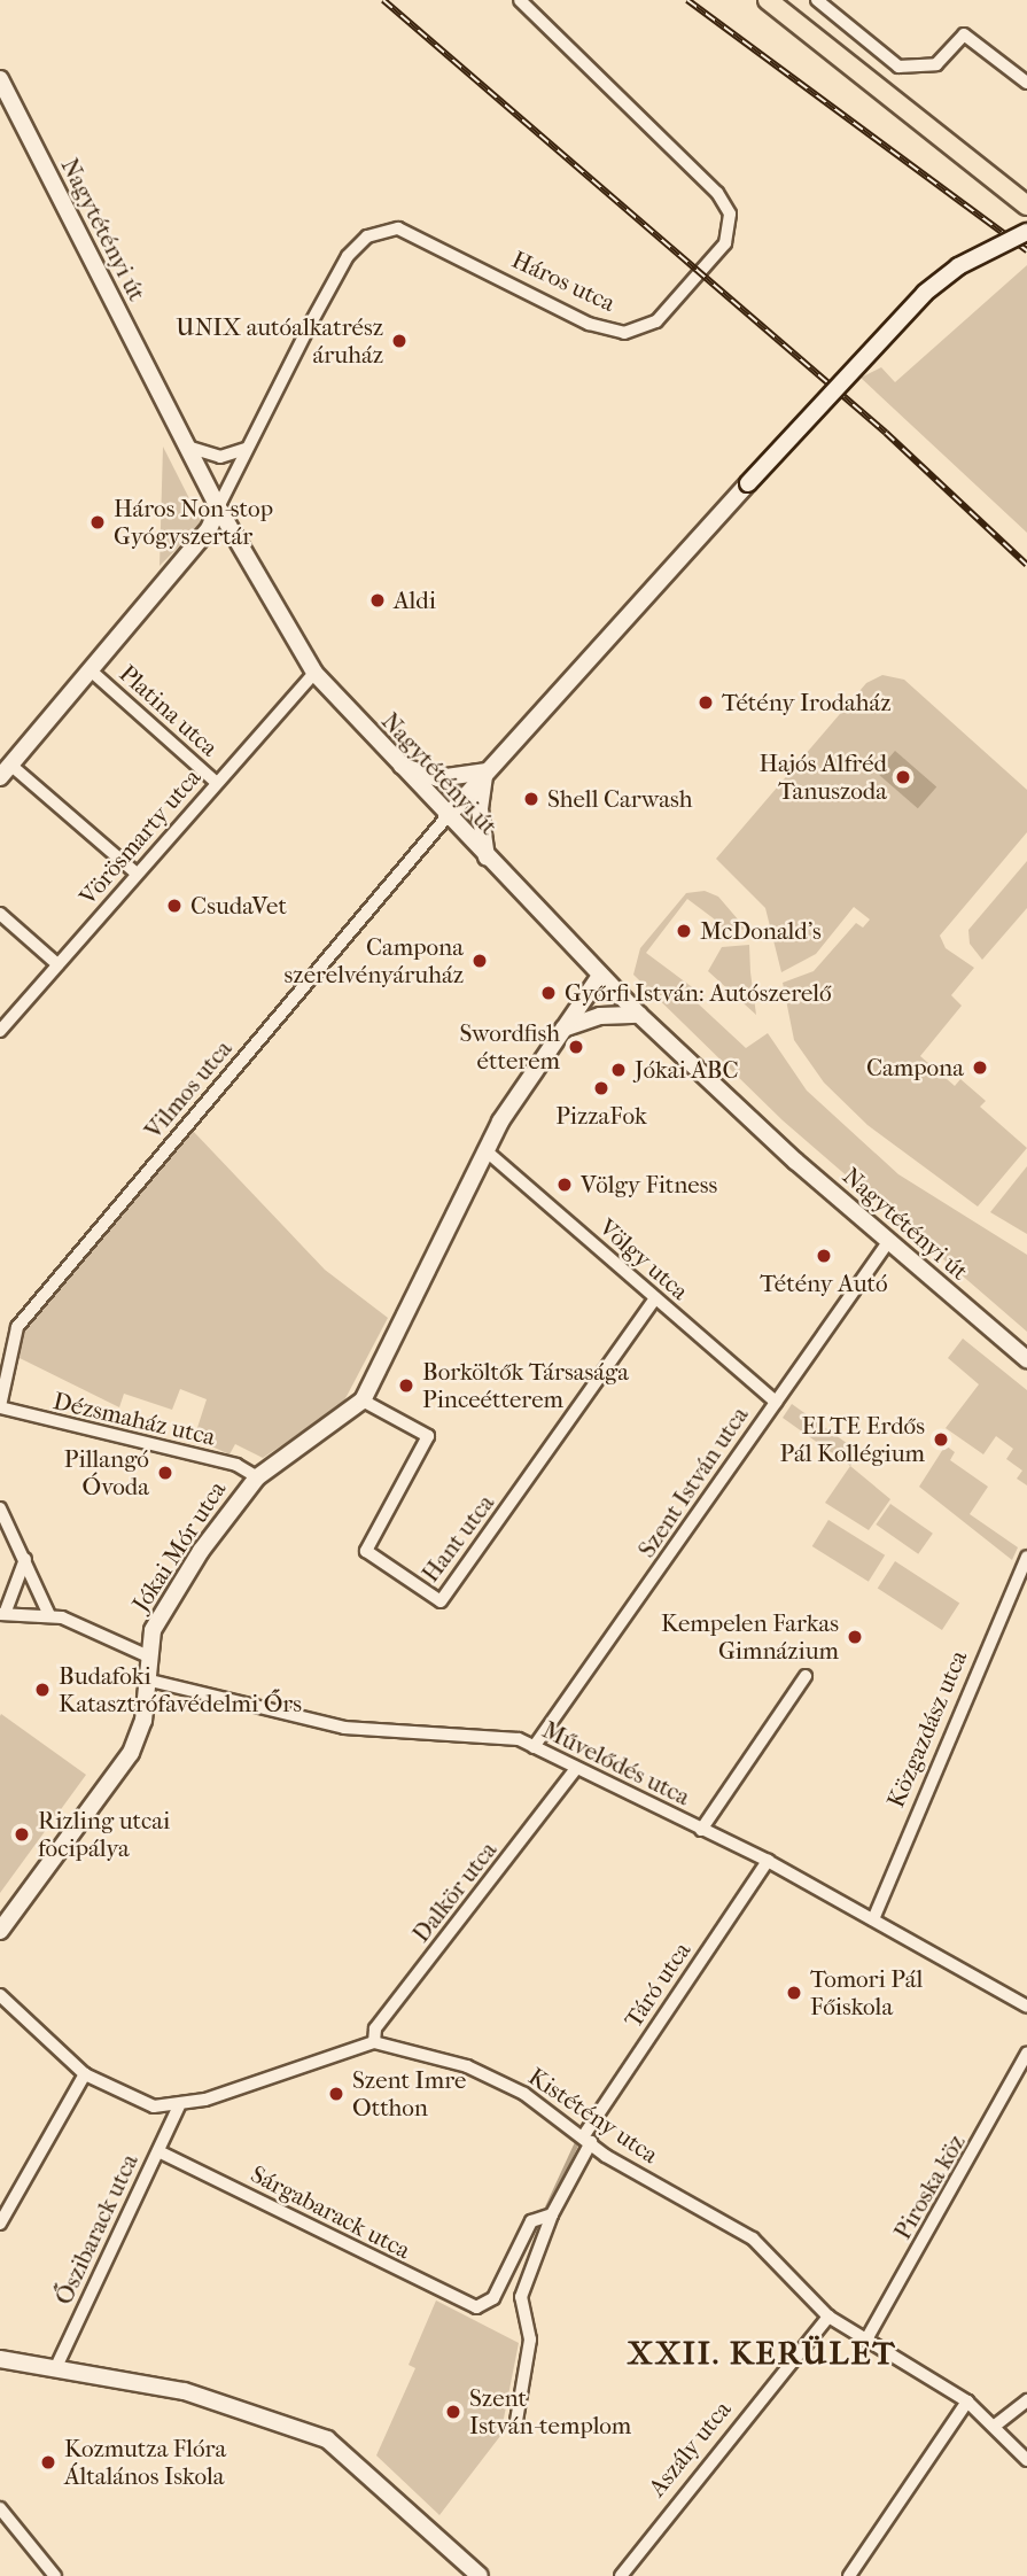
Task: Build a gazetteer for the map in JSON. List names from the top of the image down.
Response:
{
  "streets": {
    "street": [
      "Nagytétényi út",
      "Háros utca",
      "Platina utca",
      "Vörösmarty utca",
      "Vilmos utca",
      "Völgy utca",
      "Dézsmaház utca",
      "Szent István utca",
      "Hant utca",
      "Jókai Mór utca",
      "Közgazdász utca",
      "Művelődés utca",
      "Dalkör utca",
      "Táró utca",
      "Kistétény utca",
      "Piroska köz",
      "Sárgabarack utca",
      "Őszibarack utca",
      "Aszály utca"
    ]
  },
  "crossings": [
    ["Nagytétényi út", "Háros utca"],
    ["Nagytétényi út", "Vörösmarty utca"],
    ["Nagytétényi út", "Vilmos utca"],
    ["Nagytétényi út", "Szent István utca"],
    ["Nagytétényi út", "Jókai Mór utca"],
    ["Háros utca", "Platina utca"],
    ["Platina utca", "Vörösmarty utca"],
    ["Vilmos utca", "Dézsmaház utca"],
    ["Völgy utca", "Szent István utca"],
    ["Völgy utca", "Hant utca"],
    ["Völgy utca", "Jókai Mór utca"],
    ["Dézsmaház utca", "Jókai Mór utca"],
    ["Szent István utca", "Művelődés utca"],
    ["Hant utca", "Jókai Mór utca"],
    ["Jókai Mór utca", "Művelődés utca"],
    ["Közgazdász utca", "Művelődés utca"],
    ["Művelődés utca", "Dalkör utca"],
    ["Művelődés utca", "Táró utca"],
    ["Dalkör utca", "Kistétény utca"],
    ["Táró utca", "Kistétény utca"],
    ["Táró utca", "Sárgabarack utca"],
    ["Kistétény utca", "Piroska köz"],
    ["Kistétény utca", "Aszály utca"],
    ["Sárgabarack utca", "Őszibarack utca"]
  ],
  "districts": ["XXII. KERÜLET"],
  "places": [
    "UNIX autóalkatrész áruház",
    "Háros Non-stop Gyógyszertár",
    "Aldi",
    "Tétény Irodaház",
    "Hajós Alfréd Tanuszoda",
    "Shell Carwash",
    "CsudaVet",
    "McDonald's",
    "Campona szerelvényáruház",
    "Győrfi István: Autószerelő",
    "Swordfish étterem",
    "Campona",
    "Jókai ABC",
    "PizzaFok",
    "Völgy Fitness",
    "Tétény Autó",
    "Borköltők Társasága Pinceétterem",
    "ELTE Erdős Pál Kollégium",
    "Pillangó Óvoda",
    "Kempelen Farkas Gimnázium",
    "Budafoki Katasztrófavédelmi Őrs",
    "Rizling utcai focipálya",
    "Tomori Pál Főiskola",
    "Szent Imre Otthon",
    "Szent István-templom",
    "Kozmutza Flóra Általános Iskola"
  ]
}
